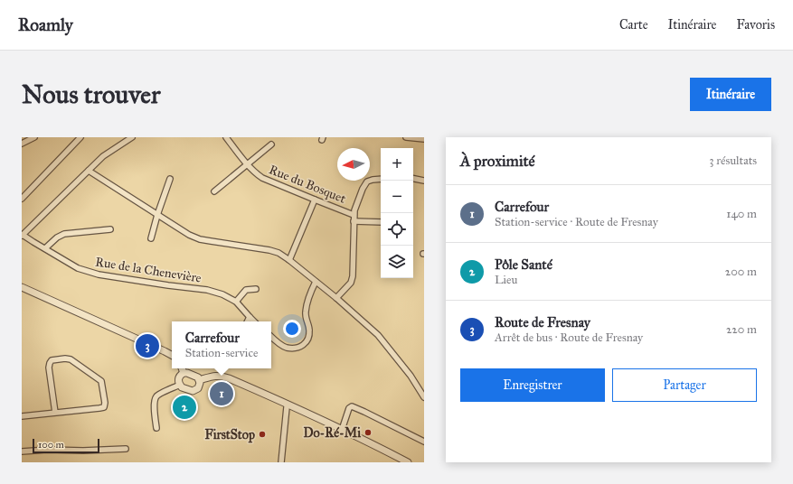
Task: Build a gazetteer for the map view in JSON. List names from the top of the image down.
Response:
{
  "streets": {
    "street": ["Rue du Bosquet", "Rue de la Chenevière"]
  },
  "places": ["Do-Ré-Mi", "FirstStop"],
  "scale_bar": "100 m",
  "north": "left",
  "page": {
    "header": "Roamly",
    "nav": ["Carte", "Itinéraire", "Favoris"],
    "buttons": [
      "Itinéraire",
      ["Enregistrer", "Partager"]
    ],
    "title": "Nous trouver",
    "heading": ["À proximité", "3 résultats"],
    "map_buttons": ["+", "−"],
    "list": [
      {
        "mark": "1",
        "name": "Carrefour",
        "note": "Station-service · Route de Fresnay",
        "value": "140 m"
      },
      {
        "mark": "2",
        "name": "Pôle Santé",
        "note": "Lieu",
        "value": "200 m"
      },
      {
        "mark": "3",
        "name": "Route de Fresnay",
        "note": "Arrêt de bus · Route de Fresnay",
        "value": "220 m"
      }
    ],
    "popup": ["Carrefour", "Station-service"],
    "pins": ["3", "1", "2"],
    "scale": "100 m"
  }
}
